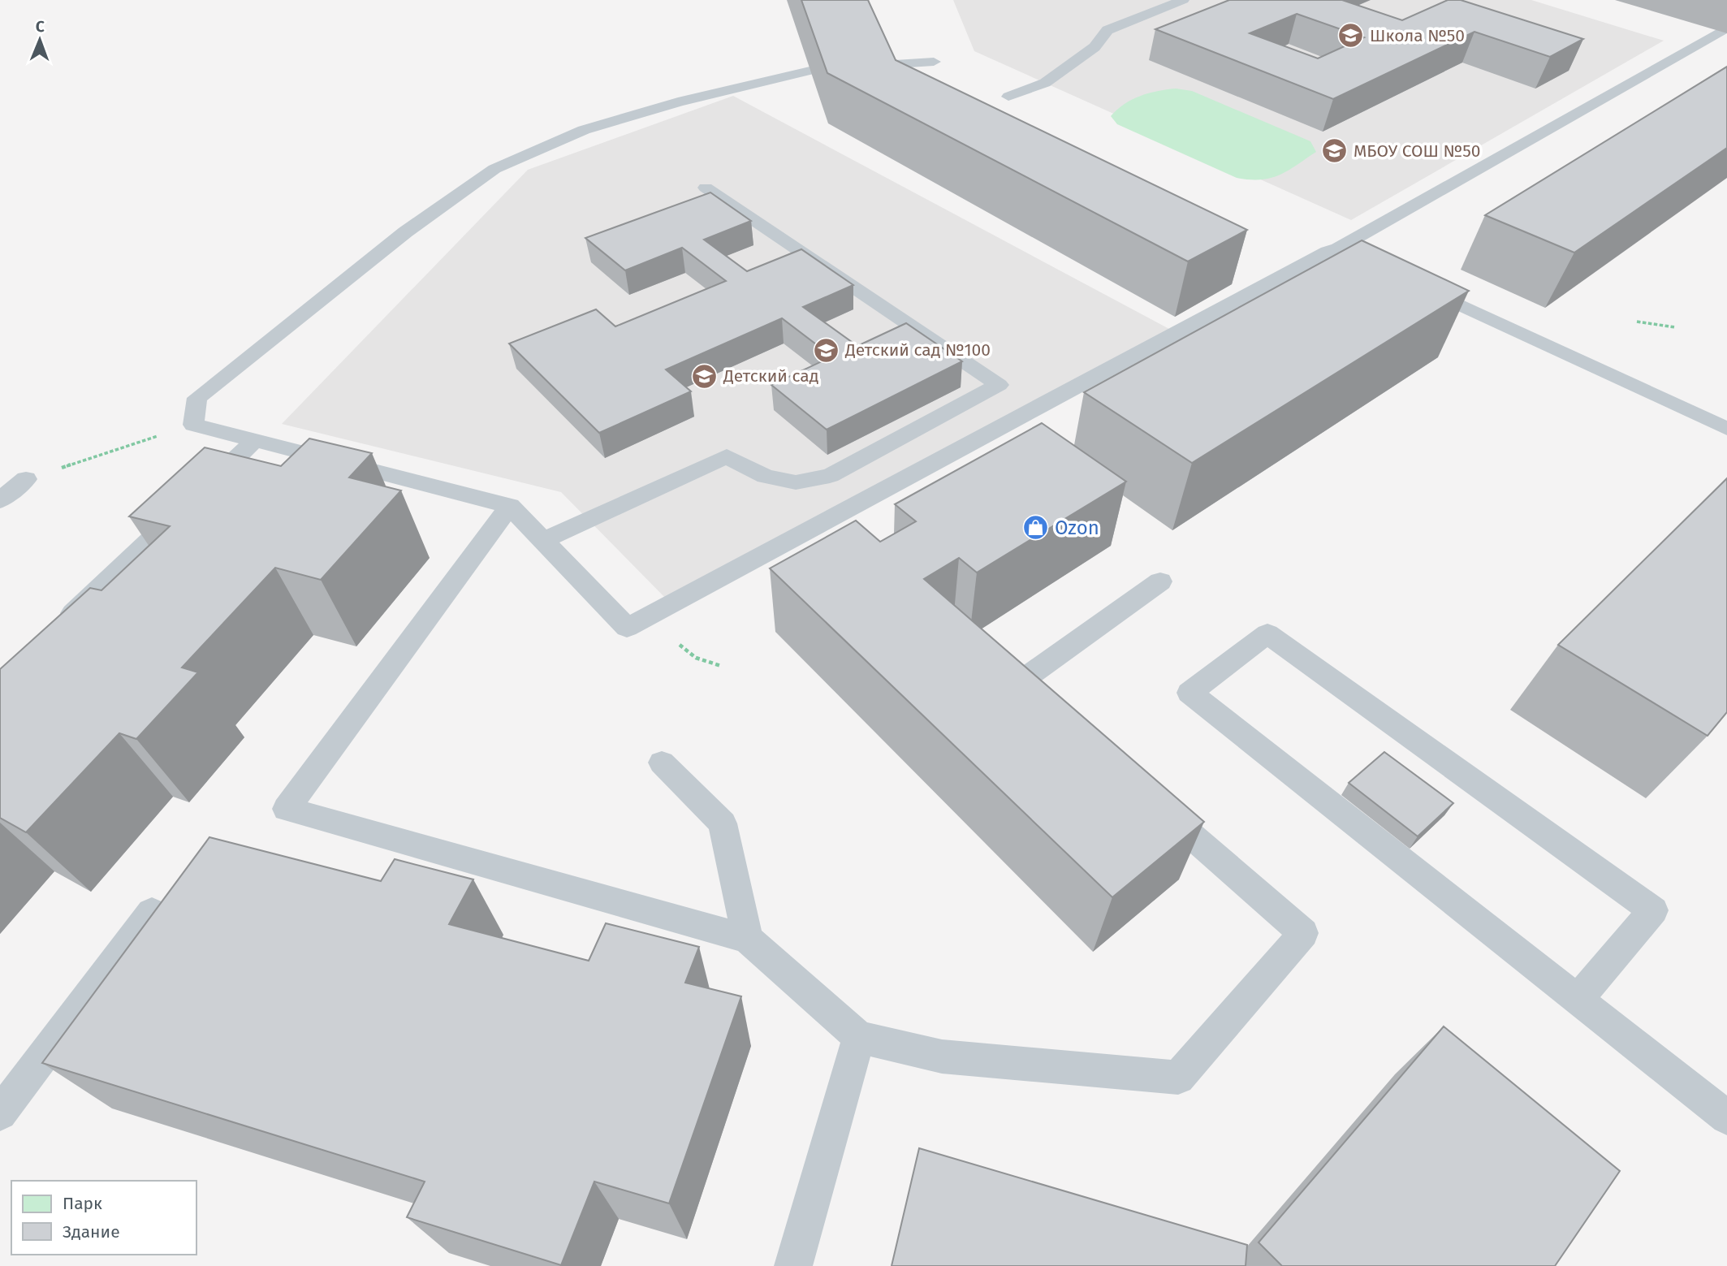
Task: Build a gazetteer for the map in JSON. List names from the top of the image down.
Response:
{
  "places": {
    "school or university": [
      "Школа №50",
      "МБОУ СОШ №50",
      "Детский сад №100",
      "Детский сад"
    ],
    "shop": ["Ozon"]
  },
  "legend": ["Парк", "Здание"],
  "north": "top"
}
